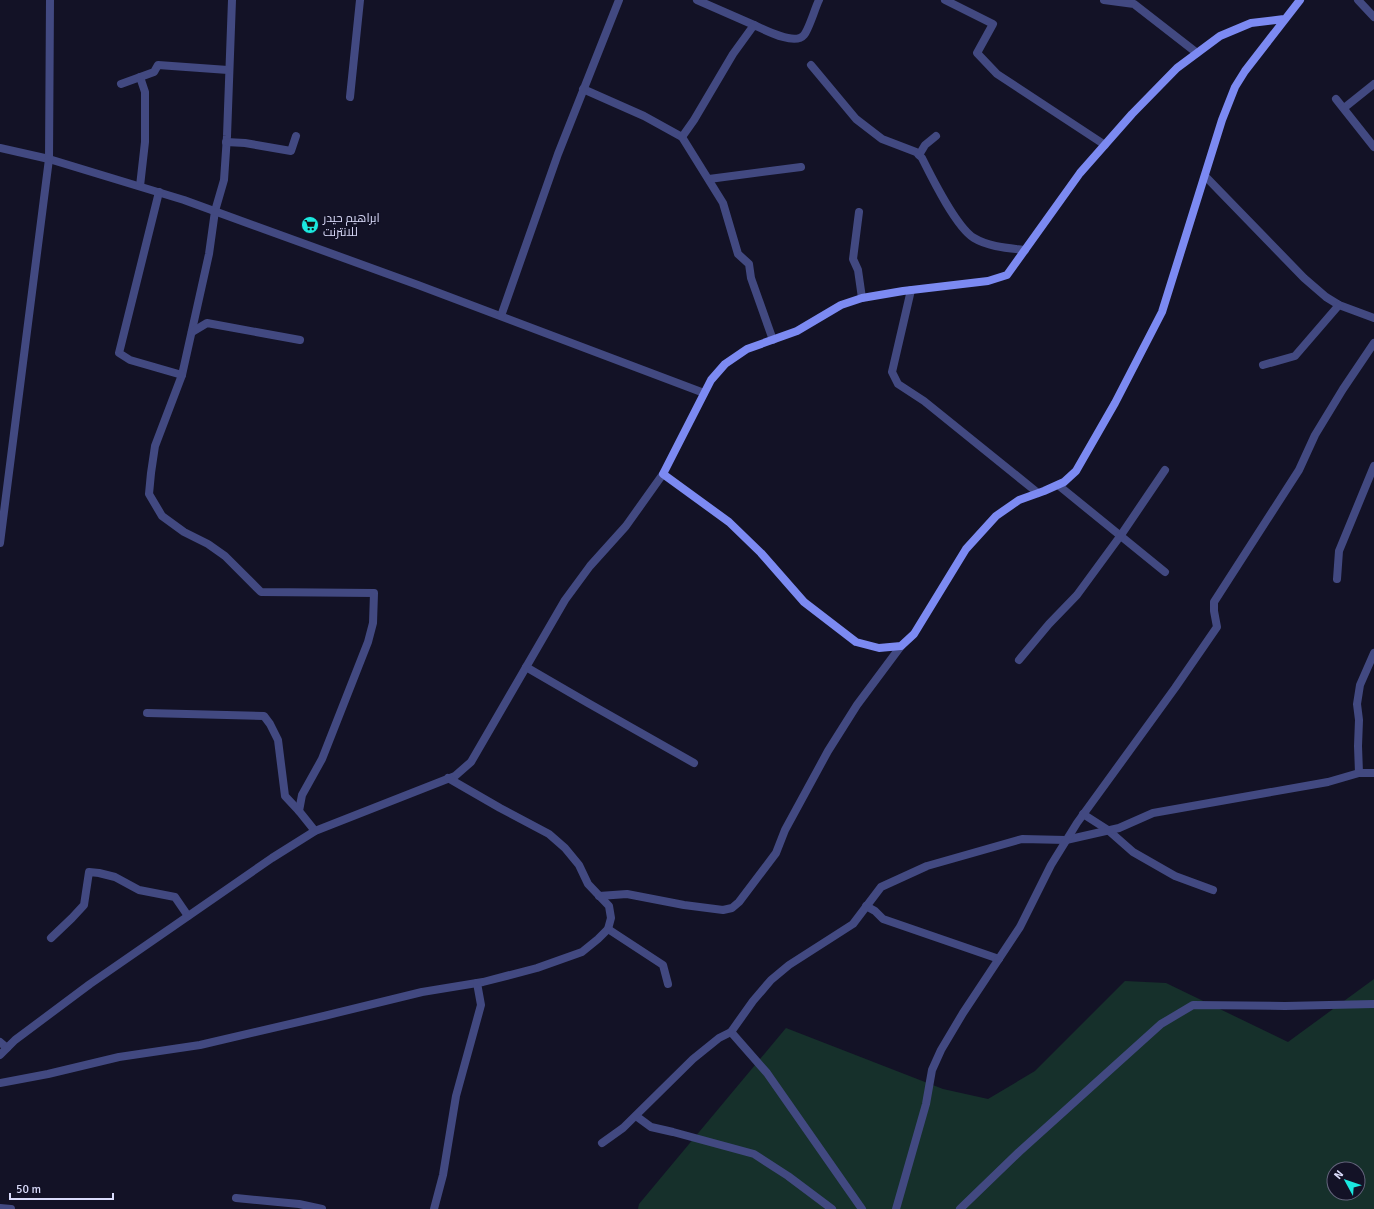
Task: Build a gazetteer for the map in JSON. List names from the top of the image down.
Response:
{
  "places": {
    "supermarket": ["ابراهيم حيدر للانترنت"]
  },
  "scale_bar": "50 m",
  "north": "top left"
}
